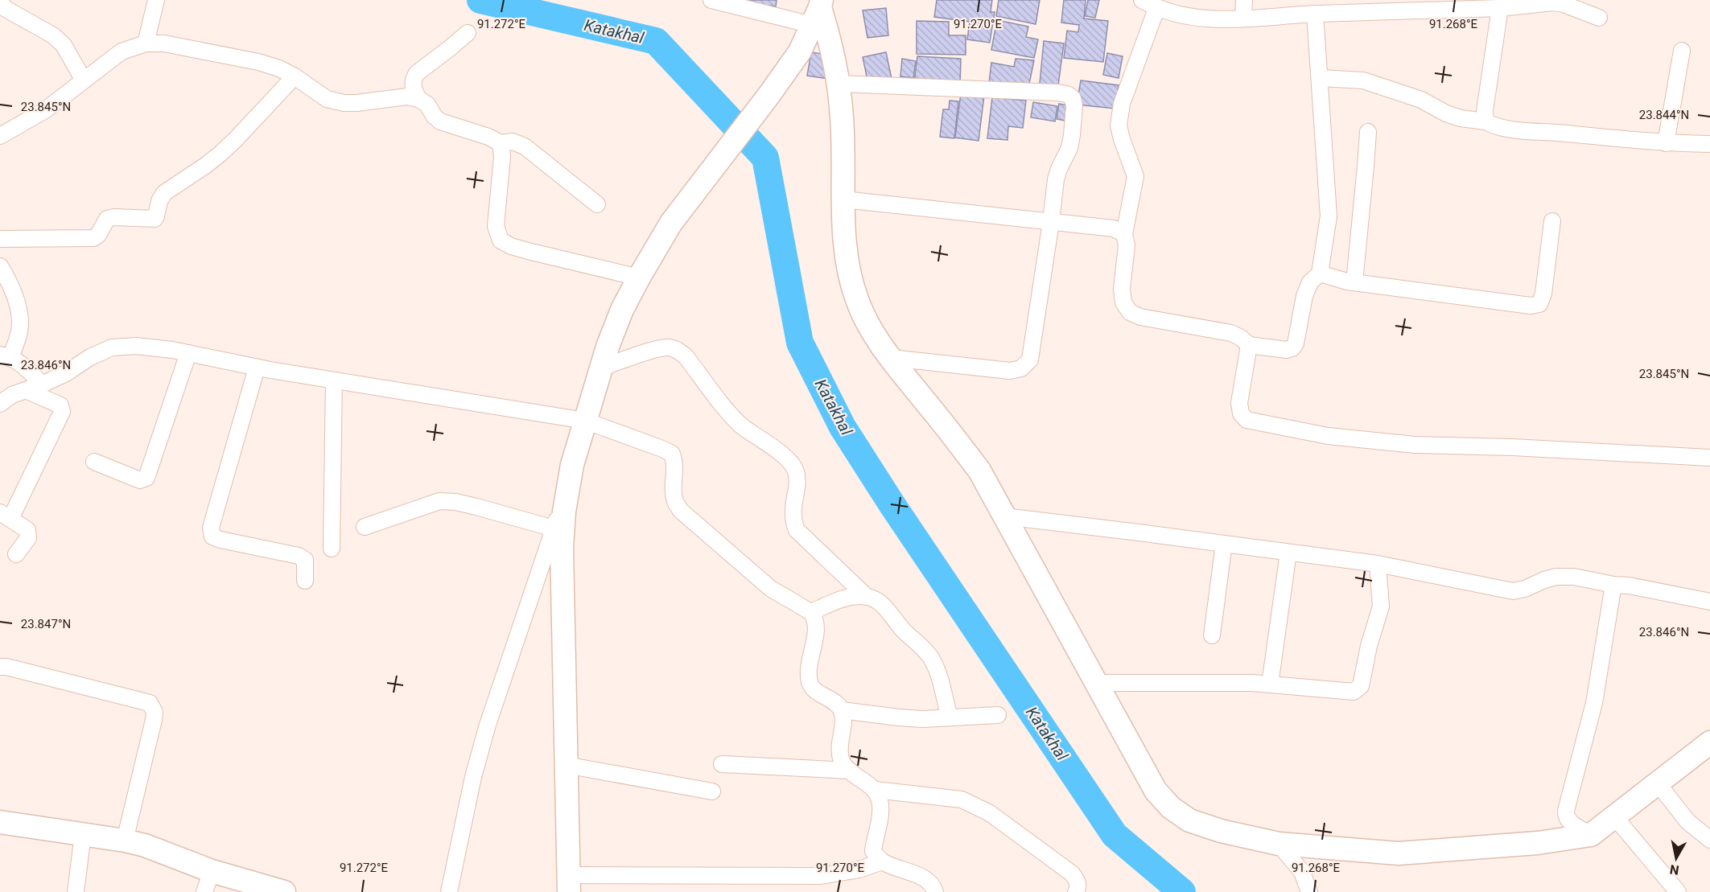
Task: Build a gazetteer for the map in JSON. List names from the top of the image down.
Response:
{
  "water": ["Katakhal"],
  "north": "bottom",
  "coordinates": [
    "91.272°E",
    "91.270°E",
    "91.268°E",
    "23.845°N",
    "23.844°N",
    "23.846°N",
    "23.847°N"
  ]
}
